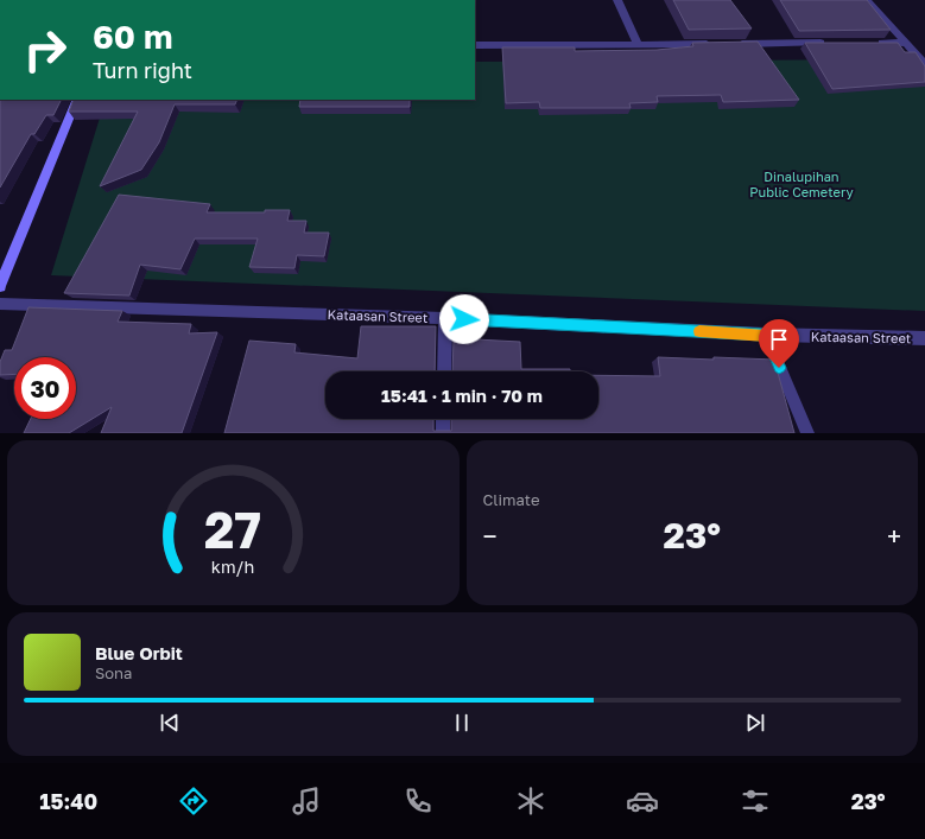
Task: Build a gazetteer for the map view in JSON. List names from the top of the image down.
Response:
{
  "streets": {
    "street": ["Kataasan Street"]
  },
  "parks": ["Dinalupihan Public Cemetery"],
  "page": {
    "turn": ["60 m", "Turn right"],
    "limit": "30",
    "trip": "15:41 · 1 min · 70 m",
    "tile": "Climate",
    "heat": ["−", "23°", "+"],
    "song": ["Blue Orbit", "Sona"],
    "tabs": ["15:40", "23°"],
    "gauge": ["27", "km/h"]
  }
}
